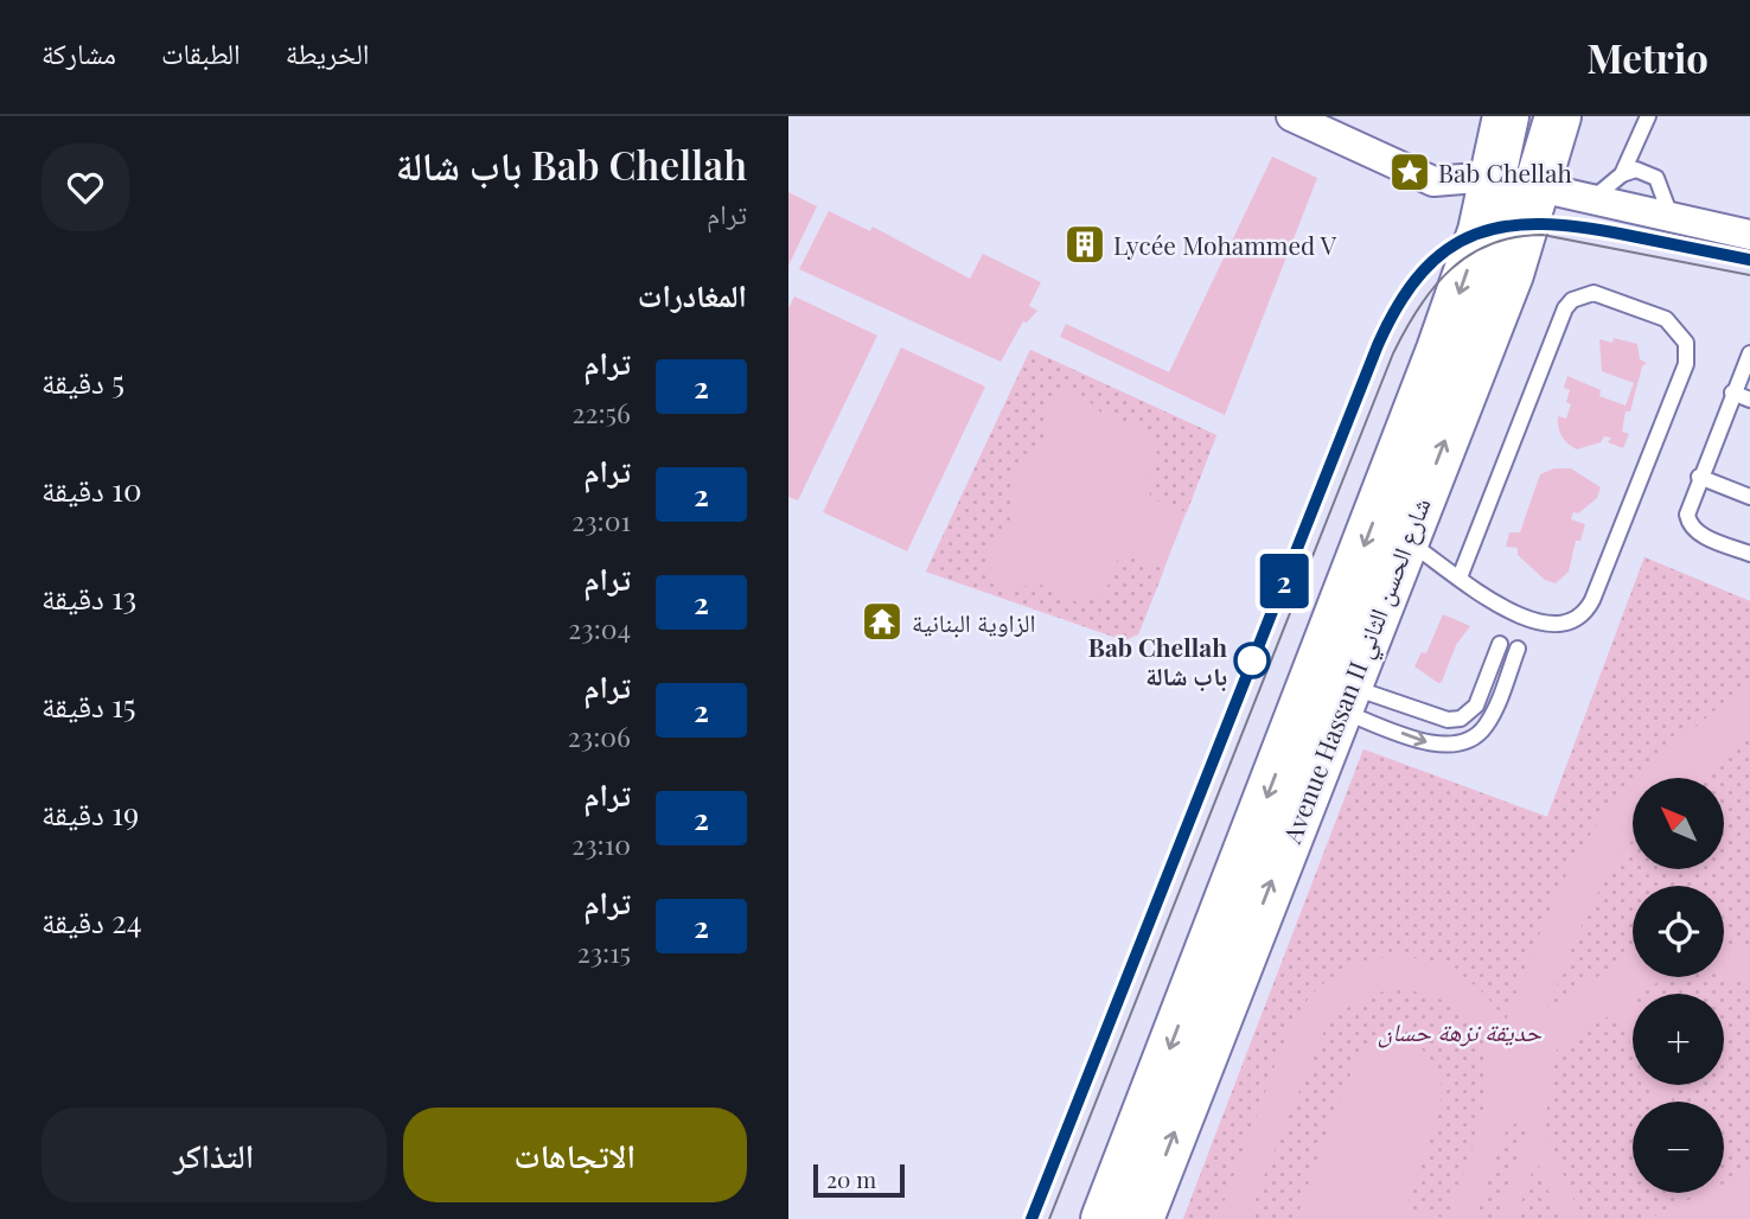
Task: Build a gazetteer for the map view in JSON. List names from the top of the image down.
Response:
{
  "streets": {
    "main road": ["Avenue Hassan II شارع الحسن الثاني"]
  },
  "parks": ["حديقة نزهة حسان"],
  "places": {
    "place": ["Bab Chellah"],
    "building": ["Lycée Mohammed V"],
    "temple": ["الزاوية البنانية"],
    "other": ["Bab Chellah باب شالة"]
  },
  "lines": ["tram line 2"],
  "scale_bar": "20 m",
  "north": "top left",
  "page": {
    "header": "Metrio",
    "nav": ["الخريطة", "الطبقات", "مشاركة"],
    "on_map": "2",
    "heading": [
      ["Bab Chellah باب شالة", "ترام"],
      "المغادرات"
    ],
    "list": [
      {
        "mark": "2",
        "name": "ترام",
        "note": "22:56",
        "value": "5 دقيقة"
      },
      {
        "mark": "2",
        "name": "ترام",
        "note": "23:01",
        "value": "10 دقيقة"
      },
      {
        "mark": "2",
        "name": "ترام",
        "note": "23:04",
        "value": "13 دقيقة"
      },
      {
        "mark": "2",
        "name": "ترام",
        "note": "23:06",
        "value": "15 دقيقة"
      },
      {
        "mark": "2",
        "name": "ترام",
        "note": "23:10",
        "value": "19 دقيقة"
      },
      {
        "mark": "2",
        "name": "ترام",
        "note": "23:15",
        "value": "24 دقيقة"
      }
    ],
    "map_buttons": ["+", "−"],
    "buttons": ["الاتجاهات", "التذاكر"],
    "scale": "20 m"
  }
}
